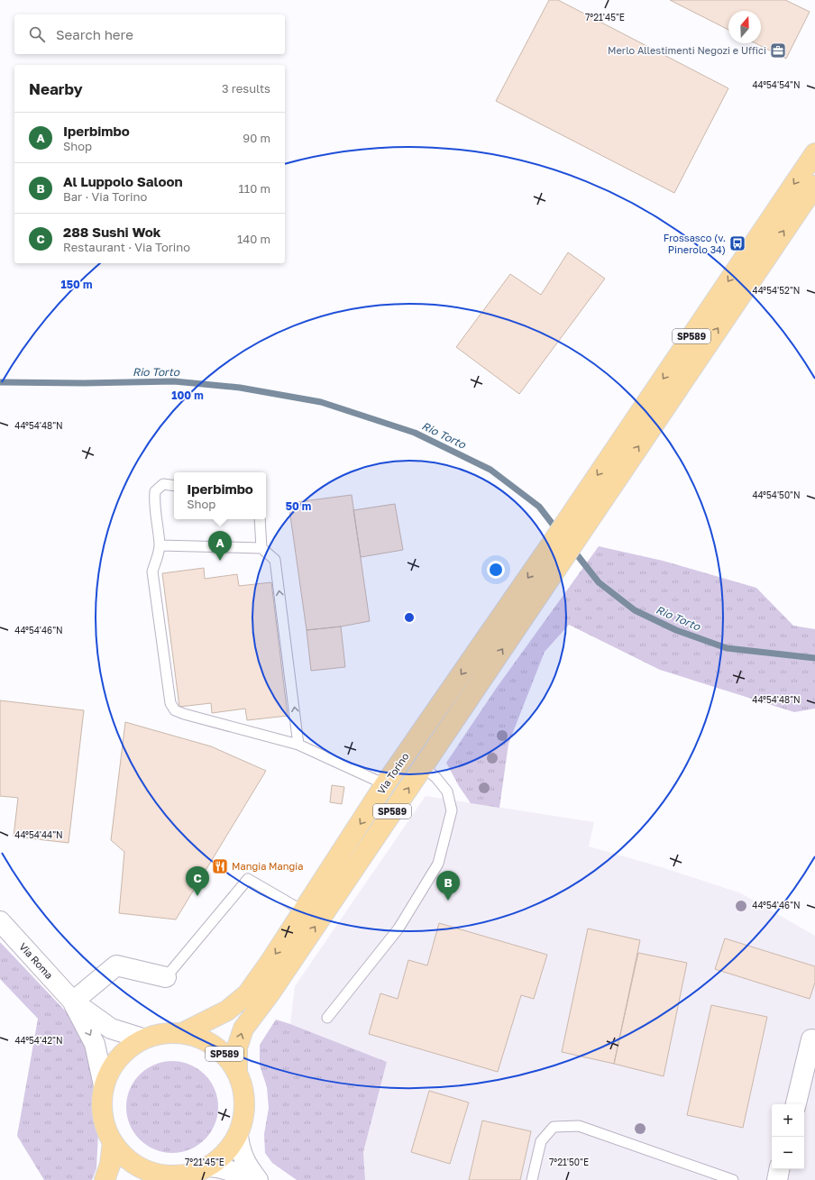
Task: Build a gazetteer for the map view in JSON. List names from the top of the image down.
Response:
{
  "streets": {
    "main road": ["SP589", "Via Torino"],
    "street": ["Via Roma"]
  },
  "crossings": [
    ["SP589", "Via Torino"]
  ],
  "water": ["Rio Torto"],
  "places": {
    "office": ["Merlo Allestimenti Negozi e Uffici"],
    "bus stop": ["Frossasco (v. Pinerolo 34)"],
    "restaurant": ["Mangia Mangia"]
  },
  "north": "top",
  "page": {
    "search": "Search here",
    "heading": ["Nearby", "3 results"],
    "list": [
      {
        "mark": "A",
        "name": "Iperbimbo",
        "note": "Shop",
        "value": "90 m"
      },
      {
        "mark": "B",
        "name": "Al Luppolo Saloon",
        "note": "Bar · Via Torino",
        "value": "110 m"
      },
      {
        "mark": "C",
        "name": "288 Sushi Wok",
        "note": "Restaurant · Via Torino",
        "value": "140 m"
      }
    ],
    "popup": ["Iperbimbo", "Shop"],
    "pins": ["A", "C", "B"],
    "map_buttons": ["+", "−"]
  },
  "coordinates": [
    "7°21'45\"E",
    "44°54'54\"N",
    "44°54'52\"N",
    "44°54'48\"N",
    "44°54'50\"N",
    "44°54'46\"N",
    "44°54'44\"N",
    "44°54'42\"N",
    "7°21'50\"E"
  ],
  "rings": ["150 m", "100 m", "50 m"]
}
